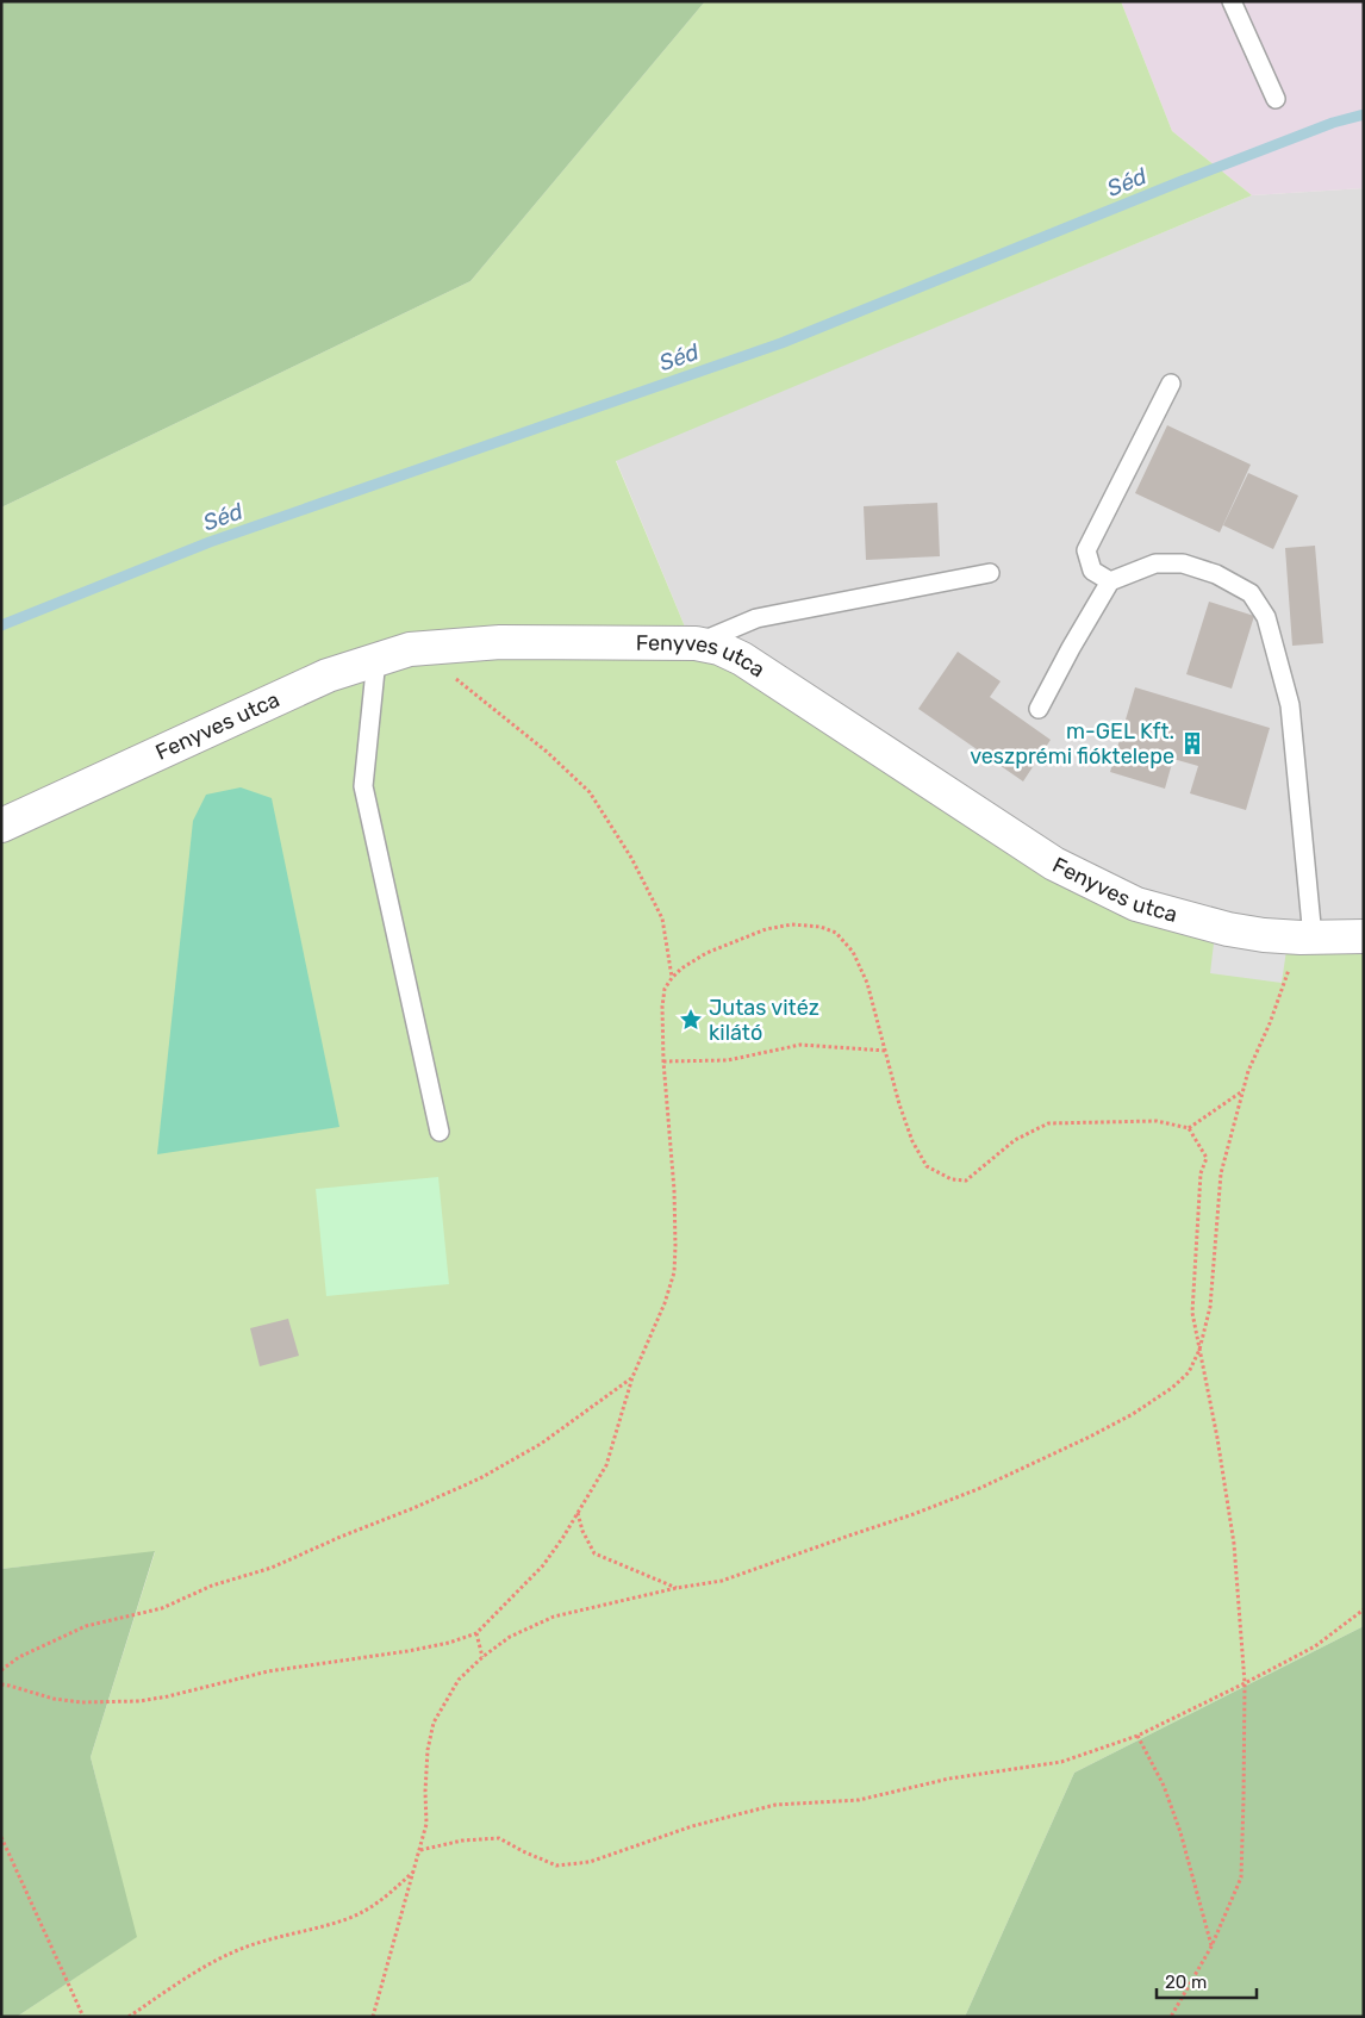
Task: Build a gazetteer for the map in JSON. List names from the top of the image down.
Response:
{
  "streets": {
    "street": ["Fenyves utca"]
  },
  "water": ["Séd"],
  "places": {
    "building": ["m-GEL Kft. veszprémi fióktelepe"],
    "place": ["Jutas vitéz kilátó"]
  },
  "scale_bar": "20 m"
}
